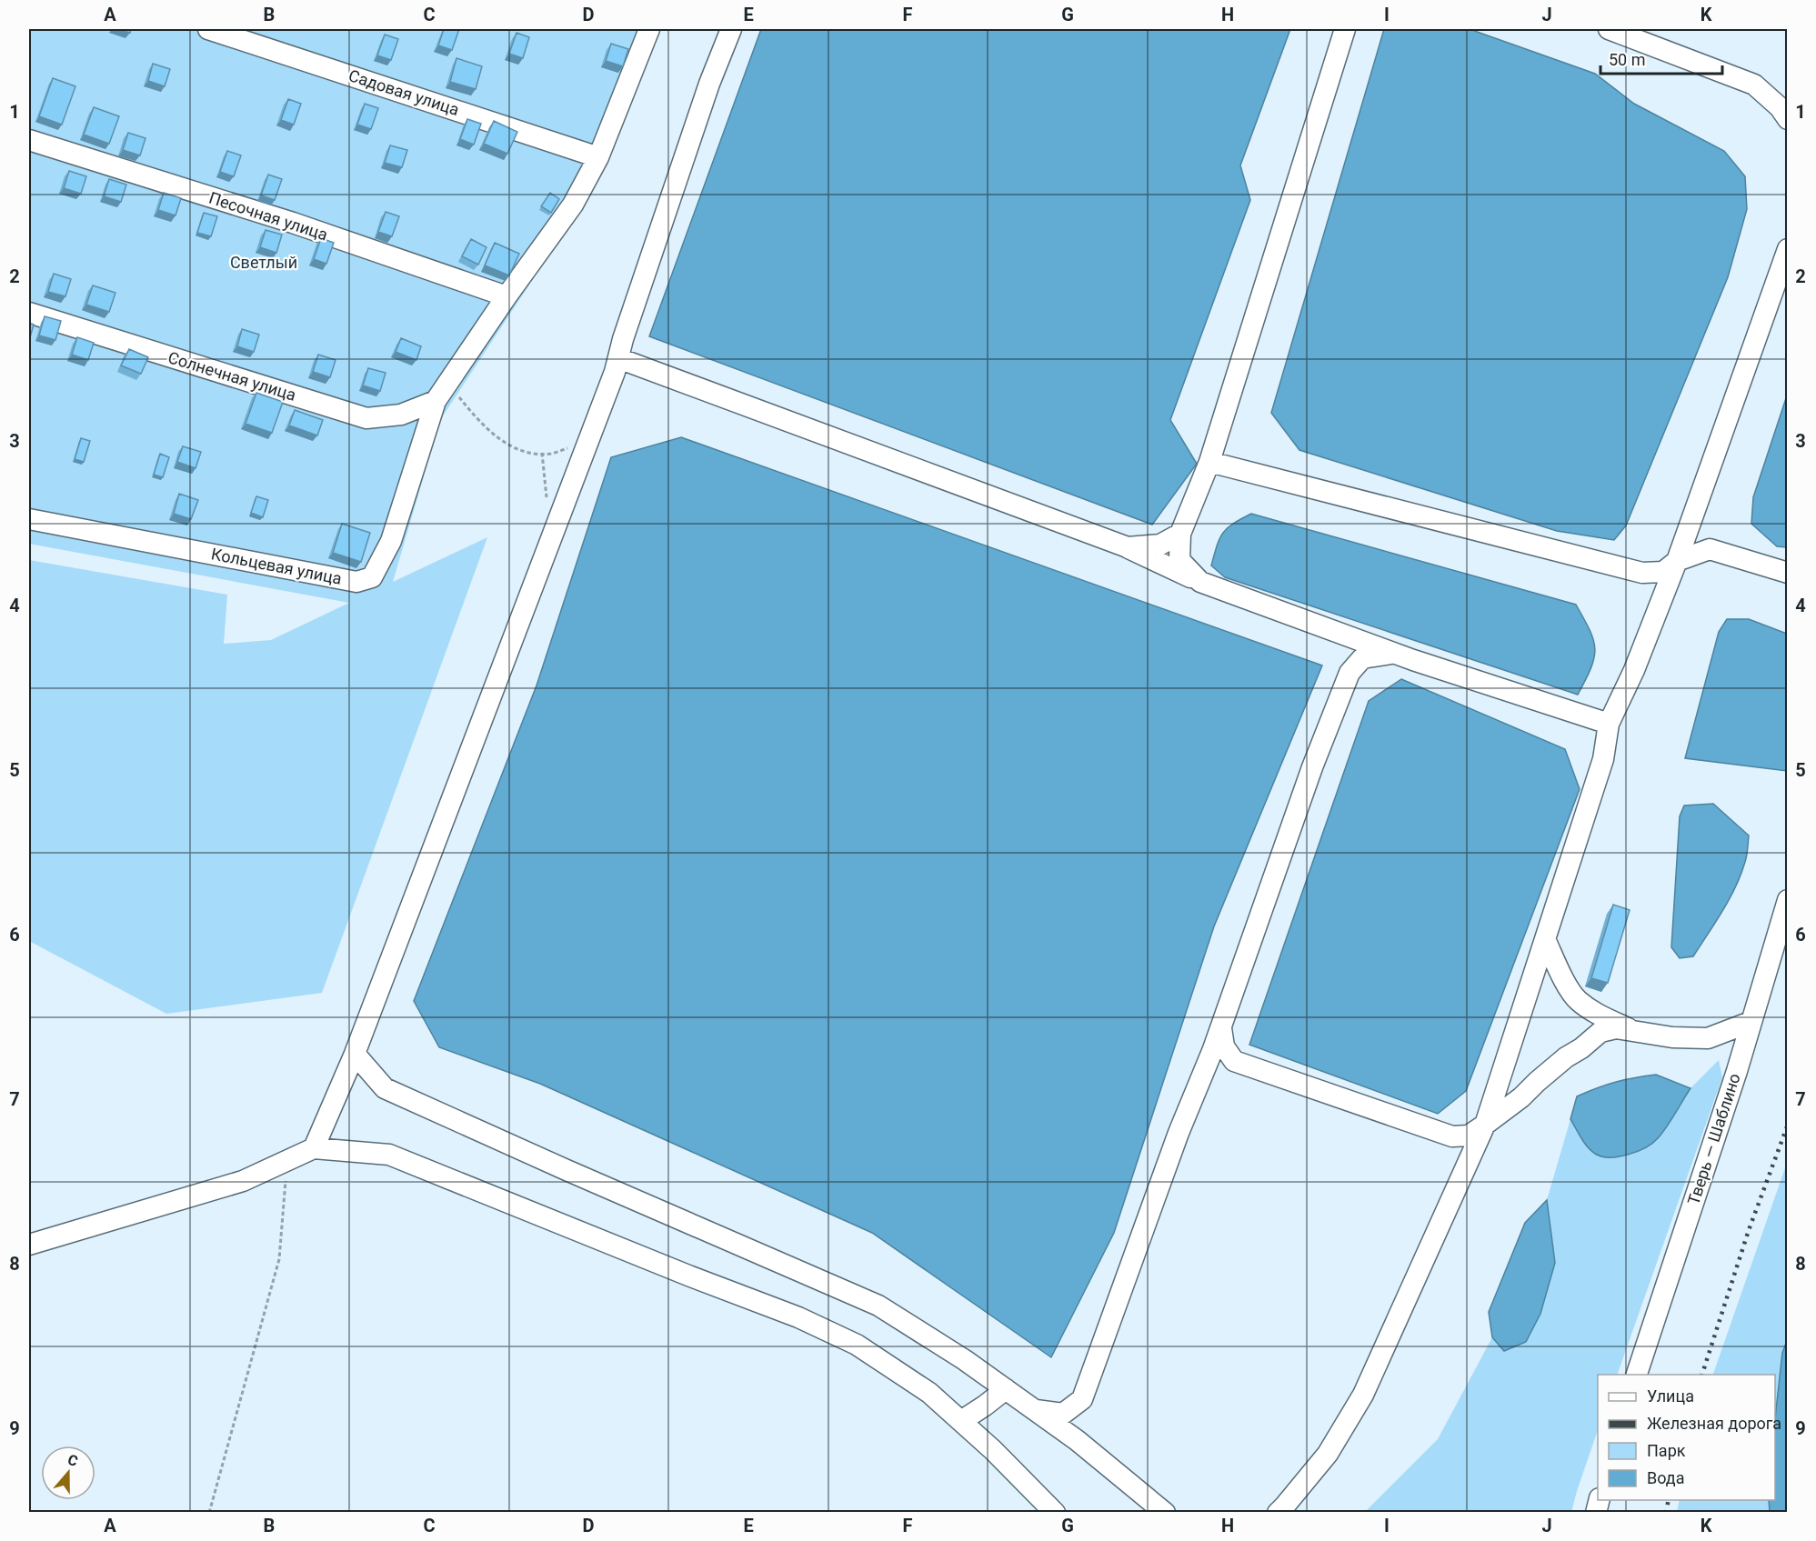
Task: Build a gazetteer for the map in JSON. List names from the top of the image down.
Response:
{
  "streets": {
    "street": [
      "Садовая улица",
      "Песочная улица",
      "Солнечная улица",
      "Кольцевая улица",
      "Тверь — Шаблино"
    ]
  },
  "crossings": [
    ["Садовая улица", "Кольцевая улица"],
    ["Песочная улица", "Кольцевая улица"],
    ["Солнечная улица", "Кольцевая улица"]
  ],
  "parks": ["Светлый"],
  "legend": [
    "Улица",
    "Железная дорога",
    "Парк",
    "Вода"
  ],
  "scale_bar": "50 m",
  "north": "top",
  "grid": {
    "columns": [
      "A",
      "B",
      "C",
      "D",
      "E",
      "F",
      "G",
      "H",
      "I",
      "J",
      "K"
    ],
    "rows": [
      "1",
      "2",
      "3",
      "4",
      "5",
      "6",
      "7",
      "8",
      "9"
    ]
  }
}
